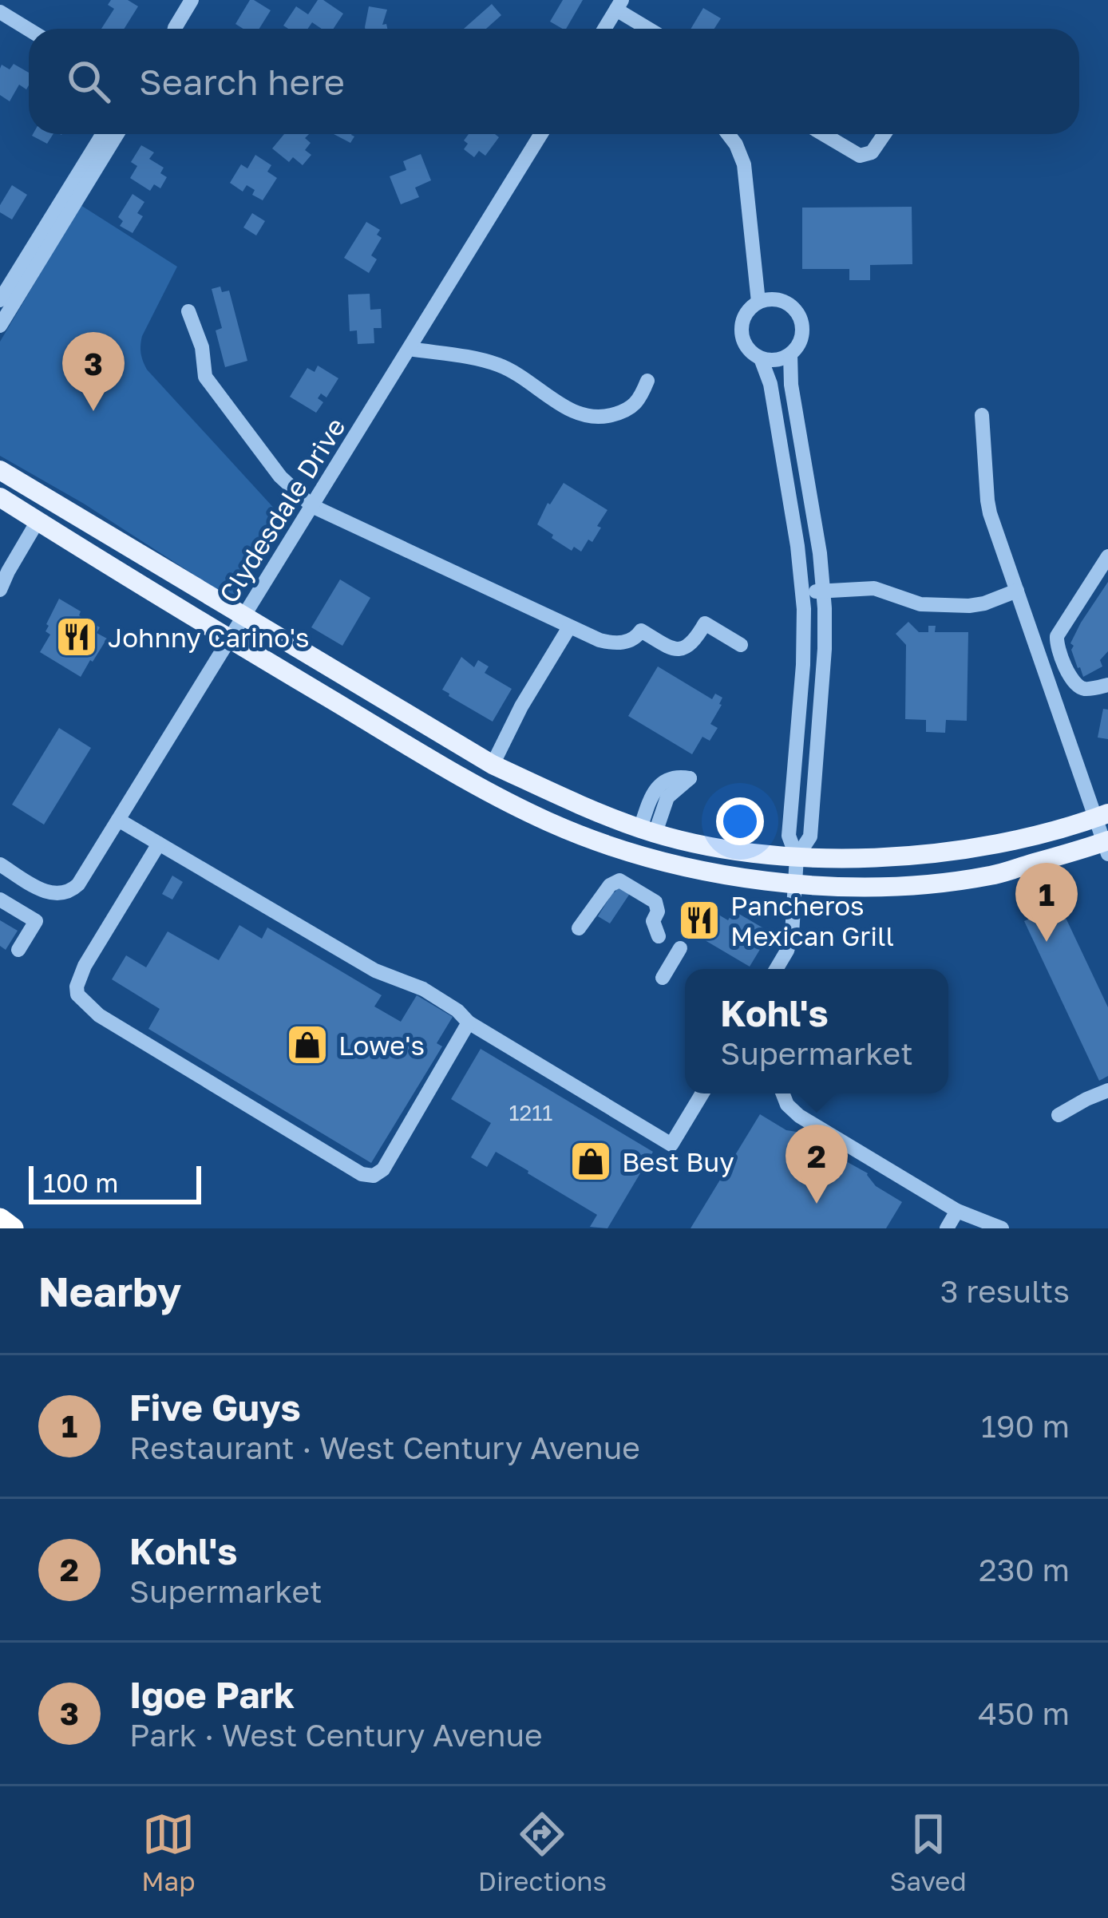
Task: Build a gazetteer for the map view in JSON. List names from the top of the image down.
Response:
{
  "streets": {
    "street": ["Clydesdale Drive"]
  },
  "places": {
    "restaurant": ["Johnny Carino's", "Pancheros Mexican Grill"],
    "shop": ["Lowe's", "Best Buy"]
  },
  "house_numbers": ["1211"],
  "scale_bar": "100 m",
  "page": {
    "search": "Search here",
    "pins": ["3", "1", "2"],
    "popup": ["Kohl's", "Supermarket"],
    "scale": "100 m",
    "heading": ["Nearby", "3 results"],
    "list": [
      {
        "mark": "1",
        "name": "Five Guys",
        "note": "Restaurant · West Century Avenue",
        "value": "190 m"
      },
      {
        "mark": "2",
        "name": "Kohl's",
        "note": "Supermarket",
        "value": "230 m"
      },
      {
        "mark": "3",
        "name": "Igoe Park",
        "note": "Park · West Century Avenue",
        "value": "450 m"
      }
    ],
    "nav": ["Map", "Directions", "Saved"]
  }
}
